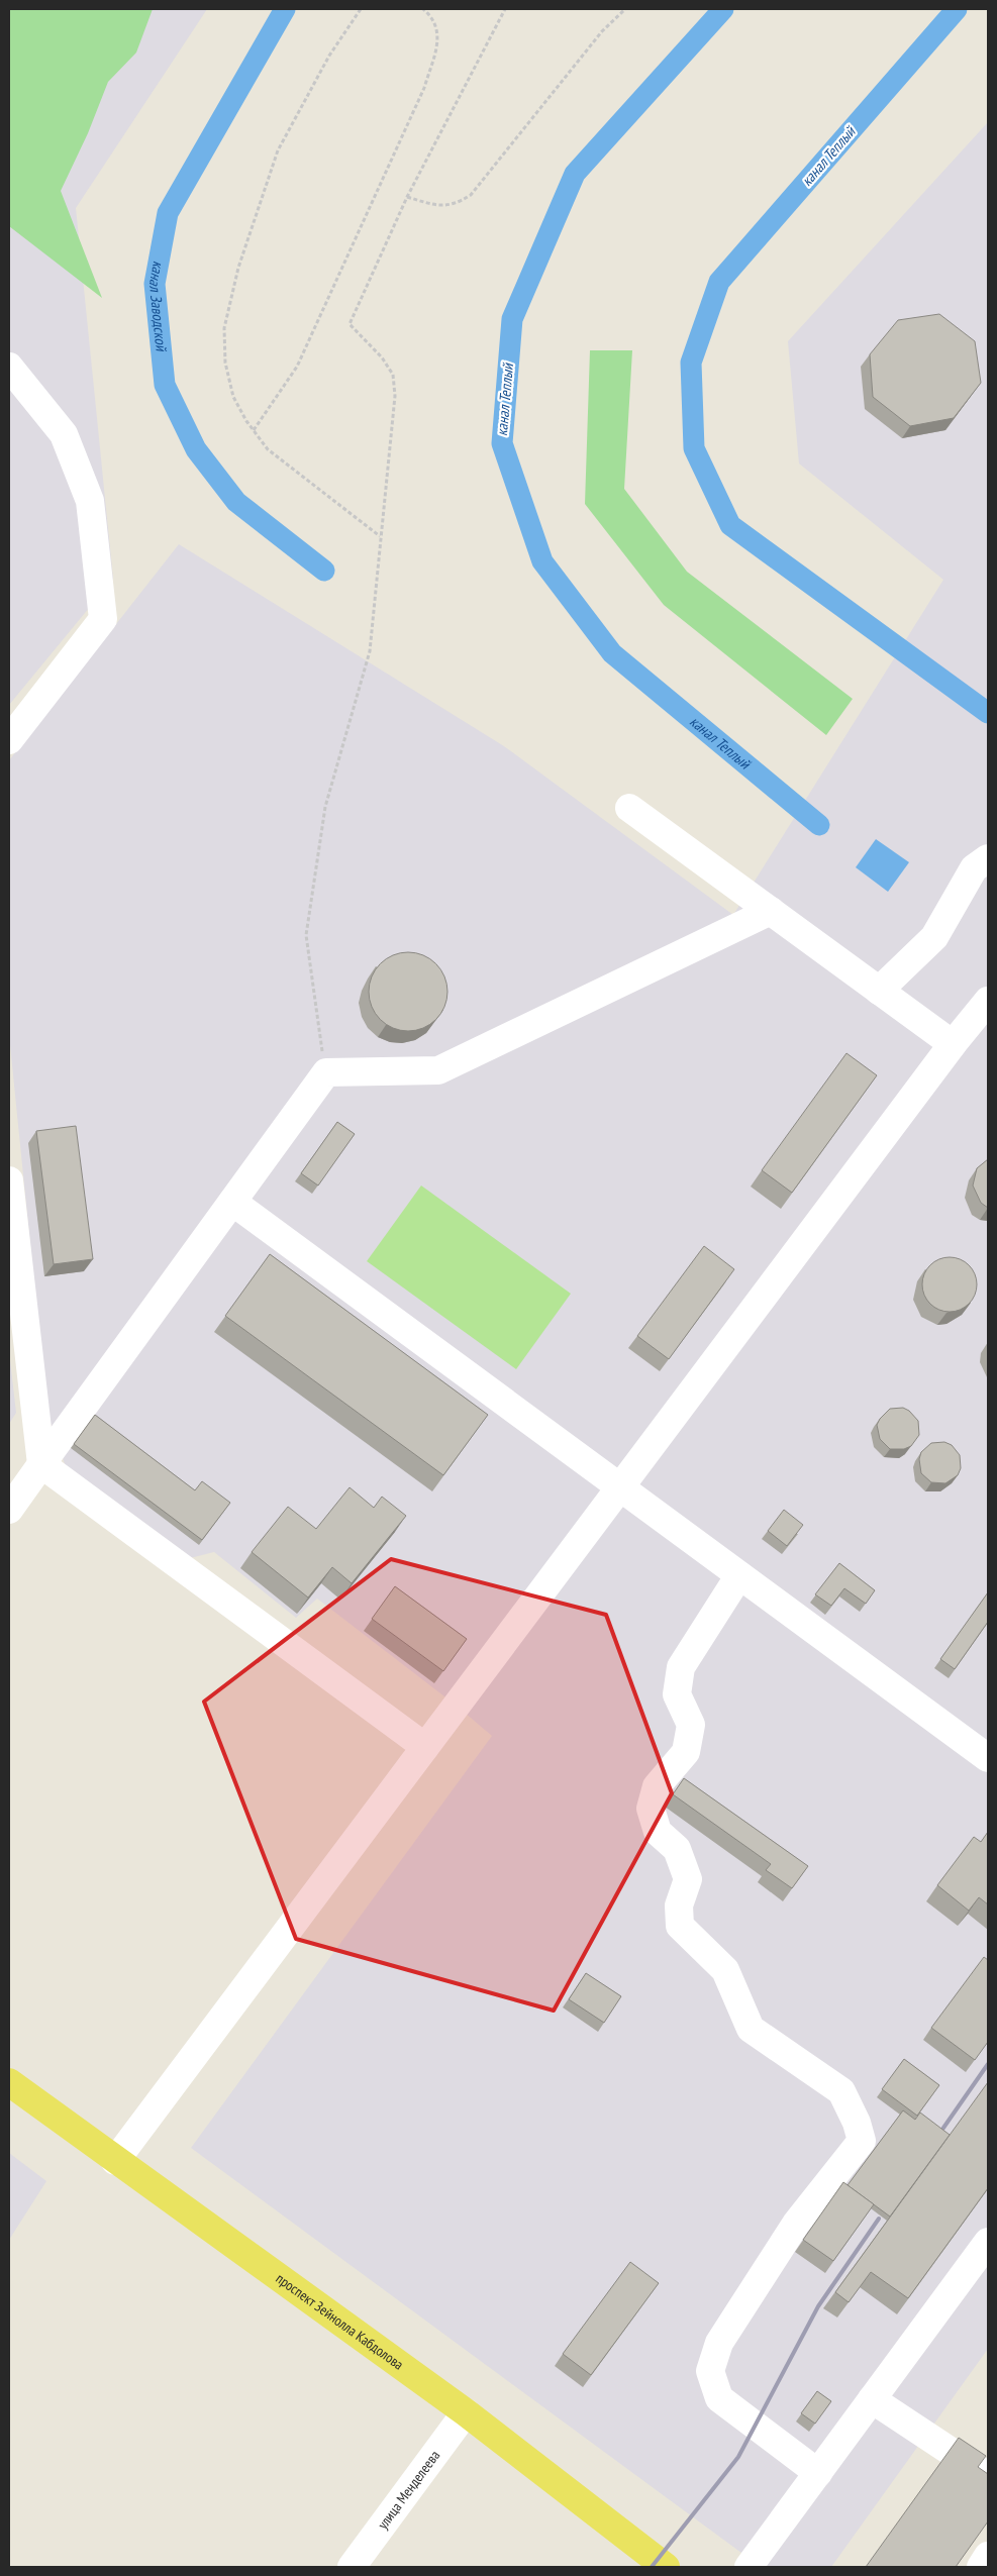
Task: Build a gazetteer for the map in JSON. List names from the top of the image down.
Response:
{
  "streets": {
    "main road": ["проспект Зейнолла Кабдолова"],
    "street": ["улица Менделеева"]
  },
  "crossings": [
    ["проспект Зейнолла Кабдолова", "улица Менделеева"]
  ],
  "water": ["канал Теплый", "канал Заводской"]
}
